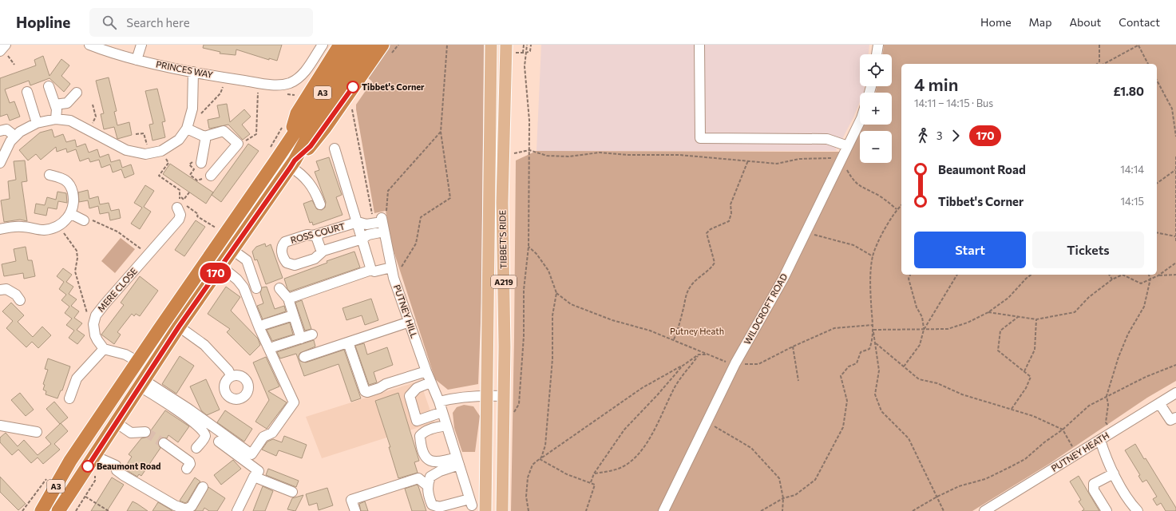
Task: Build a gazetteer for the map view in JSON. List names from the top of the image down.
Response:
{
  "streets": {
    "highway": ["A3"],
    "main road": ["TIBBET'S RIDE", "A219"],
    "street": [
      "PRINCES WAY",
      "ROSS COURT",
      "MERE CLOSE",
      "WILDCROFT ROAD",
      "PUTNEY HILL",
      "PUTNEY HEATH"
    ]
  },
  "crossings": [
    ["ROSS COURT", "PUTNEY HILL"]
  ],
  "parks": ["Putney Heath"],
  "places": ["Tibbet's Corner", "Beaumont Road"],
  "lines": ["bus line 170"],
  "page": {
    "header": "Hopline",
    "search": "Search here",
    "nav": [
      "Home",
      "Map",
      "About",
      "Contact"
    ],
    "on_map": "170",
    "map_buttons": ["+", "−"],
    "heading": ["4 min", "14:11 – 14:15 · Bus", "£1.80"],
    "legs": ["3", "170"],
    "list": [
      {
        "name": "Beaumont Road",
        "value": "14:14"
      },
      {
        "name": "Tibbet's Corner",
        "value": "14:15"
      }
    ],
    "buttons": ["Start", "Tickets"]
  }
}
